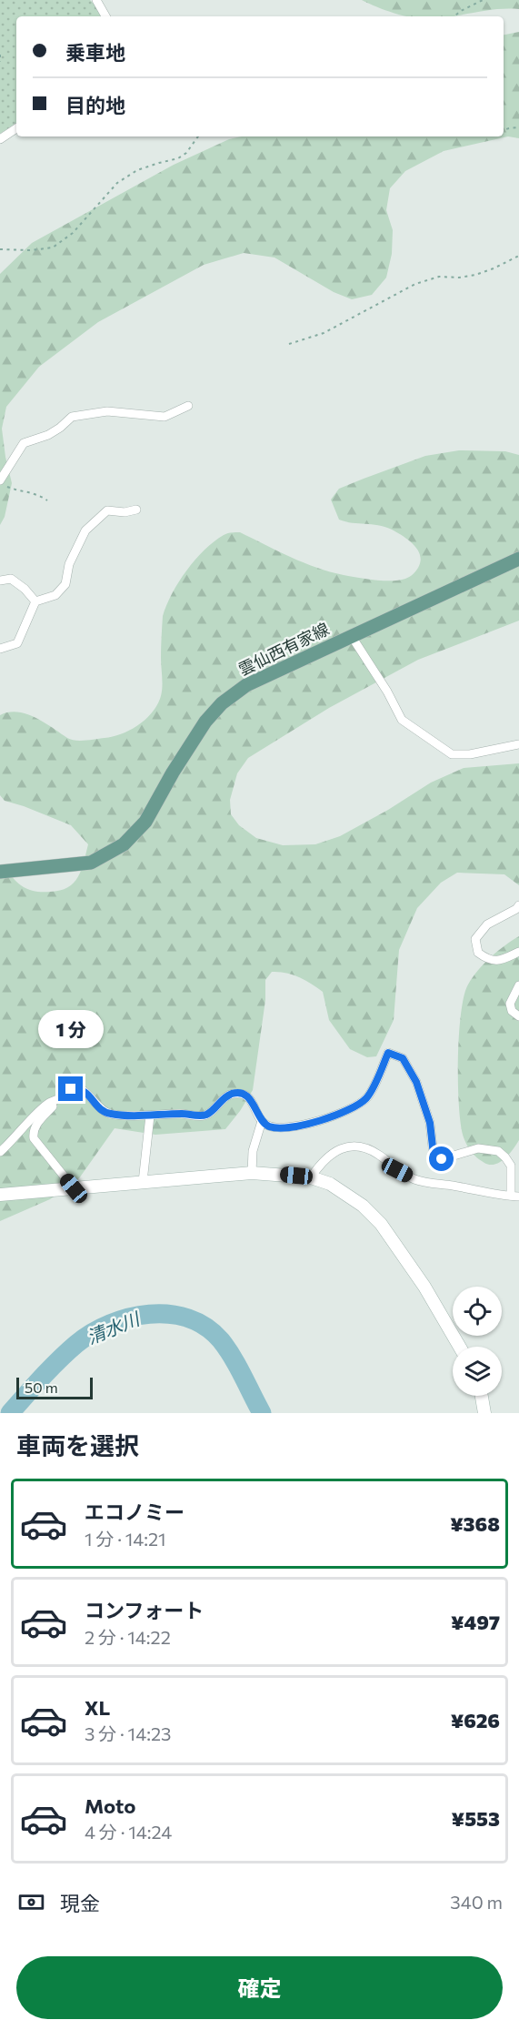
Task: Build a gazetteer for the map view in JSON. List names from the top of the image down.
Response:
{
  "streets": {
    "main road": ["雲仙西有家線"]
  },
  "water": ["清水川"],
  "scale_bar": "50 m",
  "page": {
    "banner": ["乗車地", "目的地"],
    "bubble": "1 分",
    "scale": "50 m",
    "heading": "車両を選択",
    "list": [
      {
        "name": "エコノミー",
        "note": "1 分 · 14:21",
        "value": "¥368"
      },
      {
        "name": "コンフォート",
        "note": "2 分 · 14:22",
        "value": "¥497"
      },
      {
        "name": "XL",
        "note": "3 分 · 14:23",
        "value": "¥626"
      },
      {
        "name": "Moto",
        "note": "4 分 · 14:24",
        "value": "¥553"
      }
    ],
    "pay": ["現金", "340 m"],
    "buttons": "確定"
  }
}
